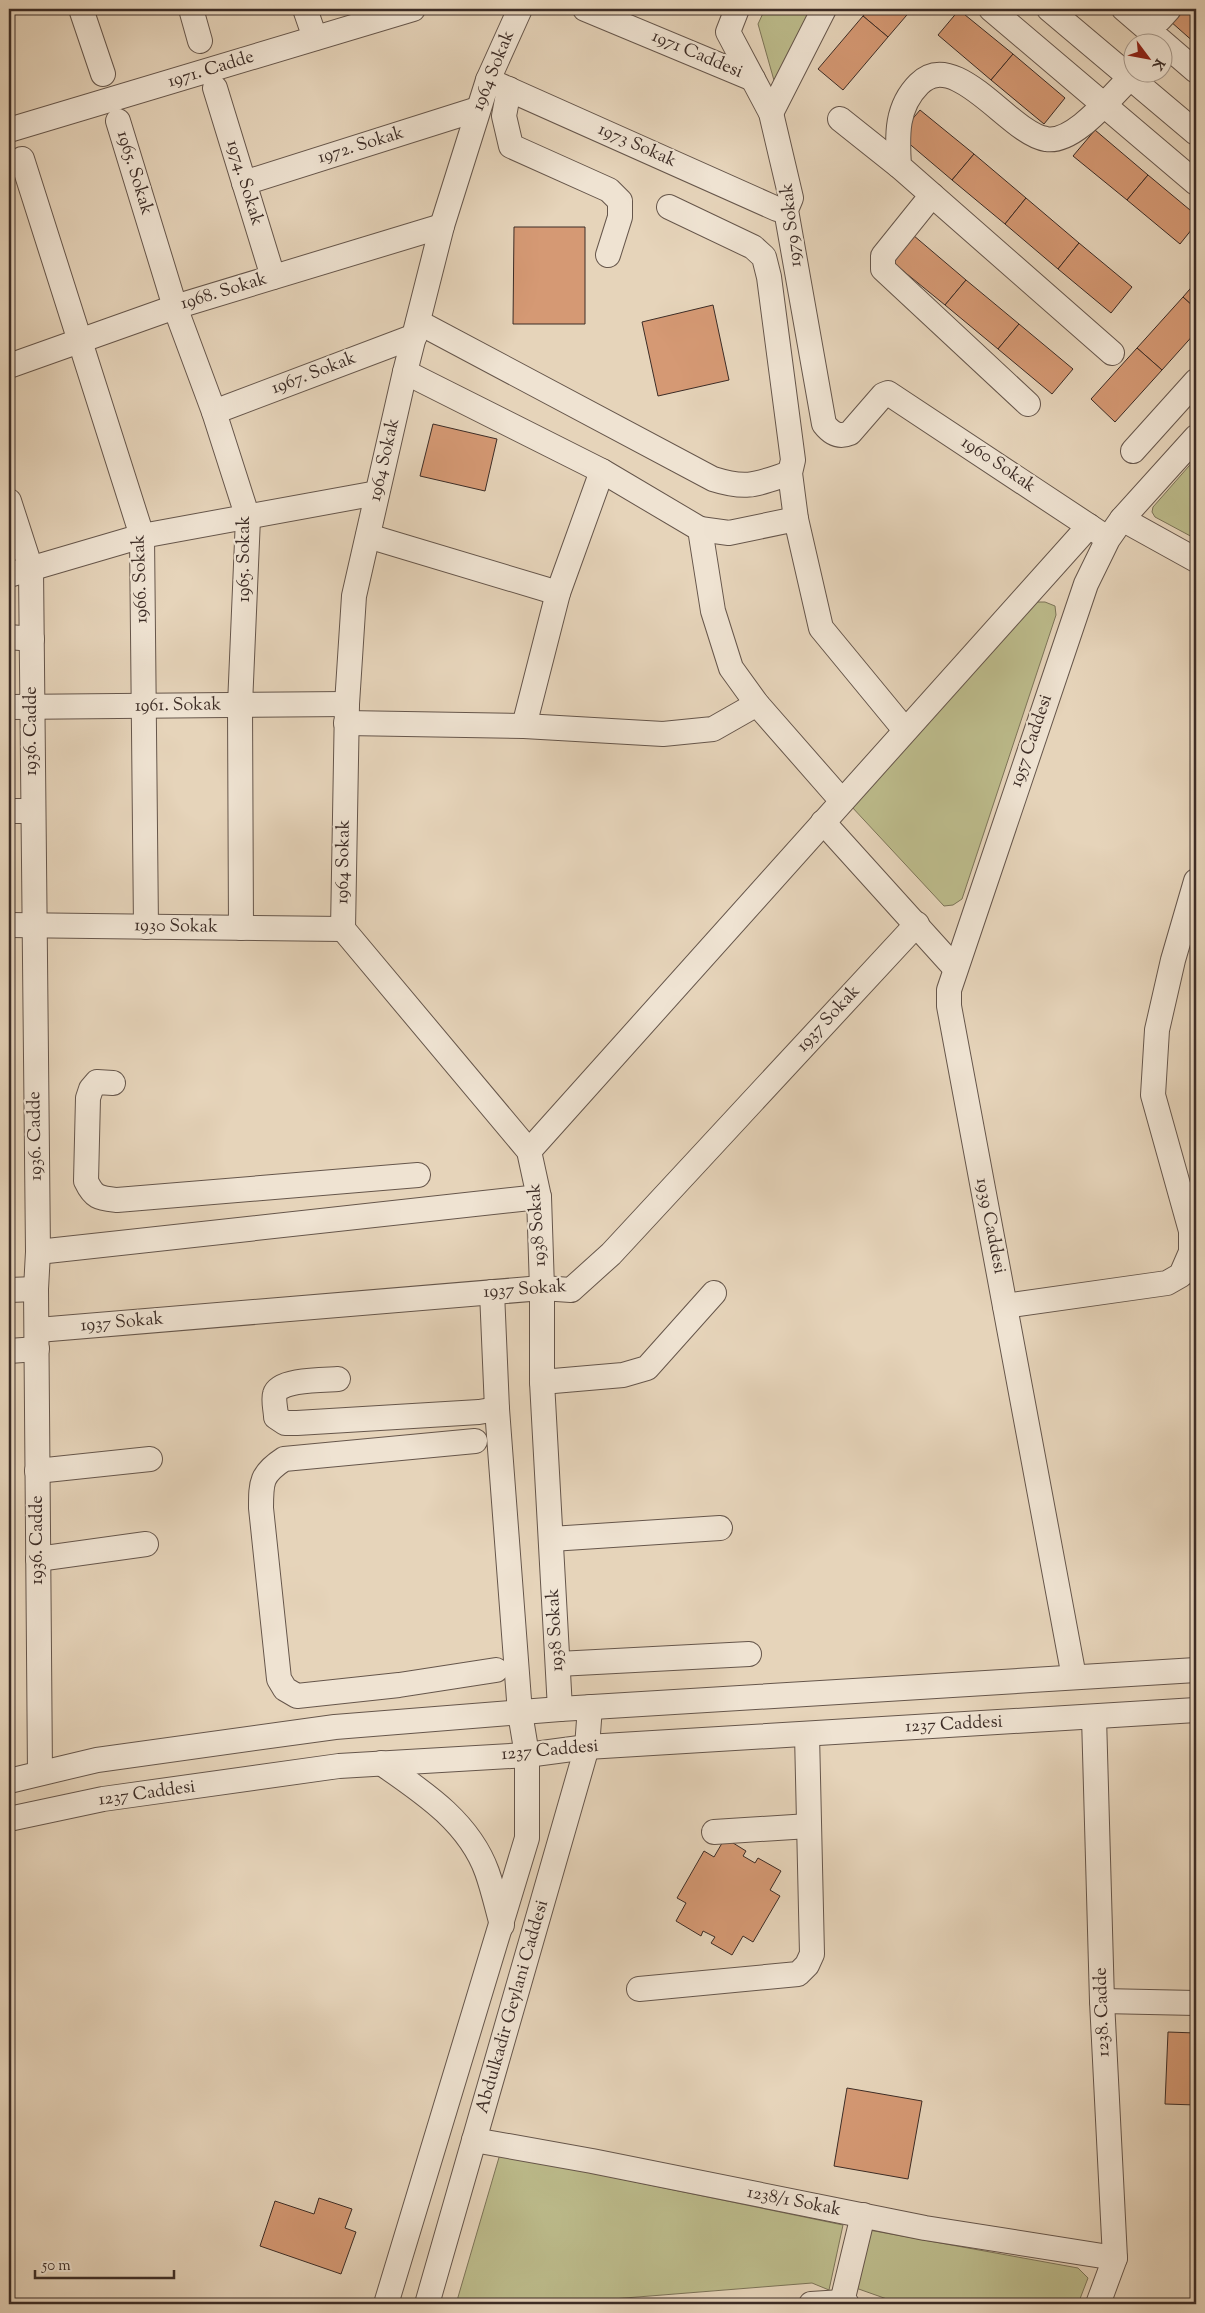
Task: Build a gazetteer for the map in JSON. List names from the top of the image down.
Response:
{
  "streets": {
    "street": [
      "1971 Caddesi",
      "1971. Cadde",
      "1964 Sokak",
      "1972. Sokak",
      "1973 Sokak",
      "1965. Sokak",
      "1974. Sokak",
      "1979 Sokak",
      "1968. Sokak",
      "1967. Sokak",
      "1960 Sokak",
      "1966. Sokak",
      "1961. Sokak",
      "1936. Cadde",
      "1957 Caddesi",
      "1930 Sokak",
      "1937 Sokak",
      "1938 Sokak",
      "1939 Caddesi",
      "1237 Caddesi",
      "Abdulkadir Geylani Caddesi",
      "1238. Cadde",
      "1238/1 Sokak"
    ]
  },
  "crossings": [
    ["1971 Caddesi", "1979 Sokak"],
    ["1964 Sokak", "1972. Sokak"],
    ["1964 Sokak", "1973 Sokak"],
    ["1964 Sokak", "1968. Sokak"],
    ["1964 Sokak", "1967. Sokak"],
    ["1964 Sokak", "1961. Sokak"],
    ["1964 Sokak", "1930 Sokak"],
    ["1964 Sokak", "1938 Sokak"],
    ["1972. Sokak", "1974. Sokak"],
    ["1973 Sokak", "1979 Sokak"],
    ["1965. Sokak", "1968. Sokak"],
    ["1965. Sokak", "1967. Sokak"],
    ["1965. Sokak", "1961. Sokak"],
    ["1965. Sokak", "1930 Sokak"],
    ["1974. Sokak", "1968. Sokak"],
    ["1979 Sokak", "1960 Sokak"],
    ["1968. Sokak", "1966. Sokak"],
    ["1960 Sokak", "1957 Caddesi"],
    ["1966. Sokak", "1961. Sokak"],
    ["1966. Sokak", "1930 Sokak"],
    ["1961. Sokak", "1936. Cadde"],
    ["1936. Cadde", "1930 Sokak"],
    ["1936. Cadde", "1937 Sokak"],
    ["1957 Caddesi", "1939 Caddesi"],
    ["1930 Sokak", "1938 Sokak"],
    ["1937 Sokak", "1938 Sokak"],
    ["1237 Caddesi", "Abdulkadir Geylani Caddesi"],
    ["1237 Caddesi", "1238. Cadde"],
    ["Abdulkadir Geylani Caddesi", "1238/1 Sokak"],
    ["1238. Cadde", "1238/1 Sokak"]
  ],
  "scale_bar": "50 m",
  "north": "bottom right"
}
